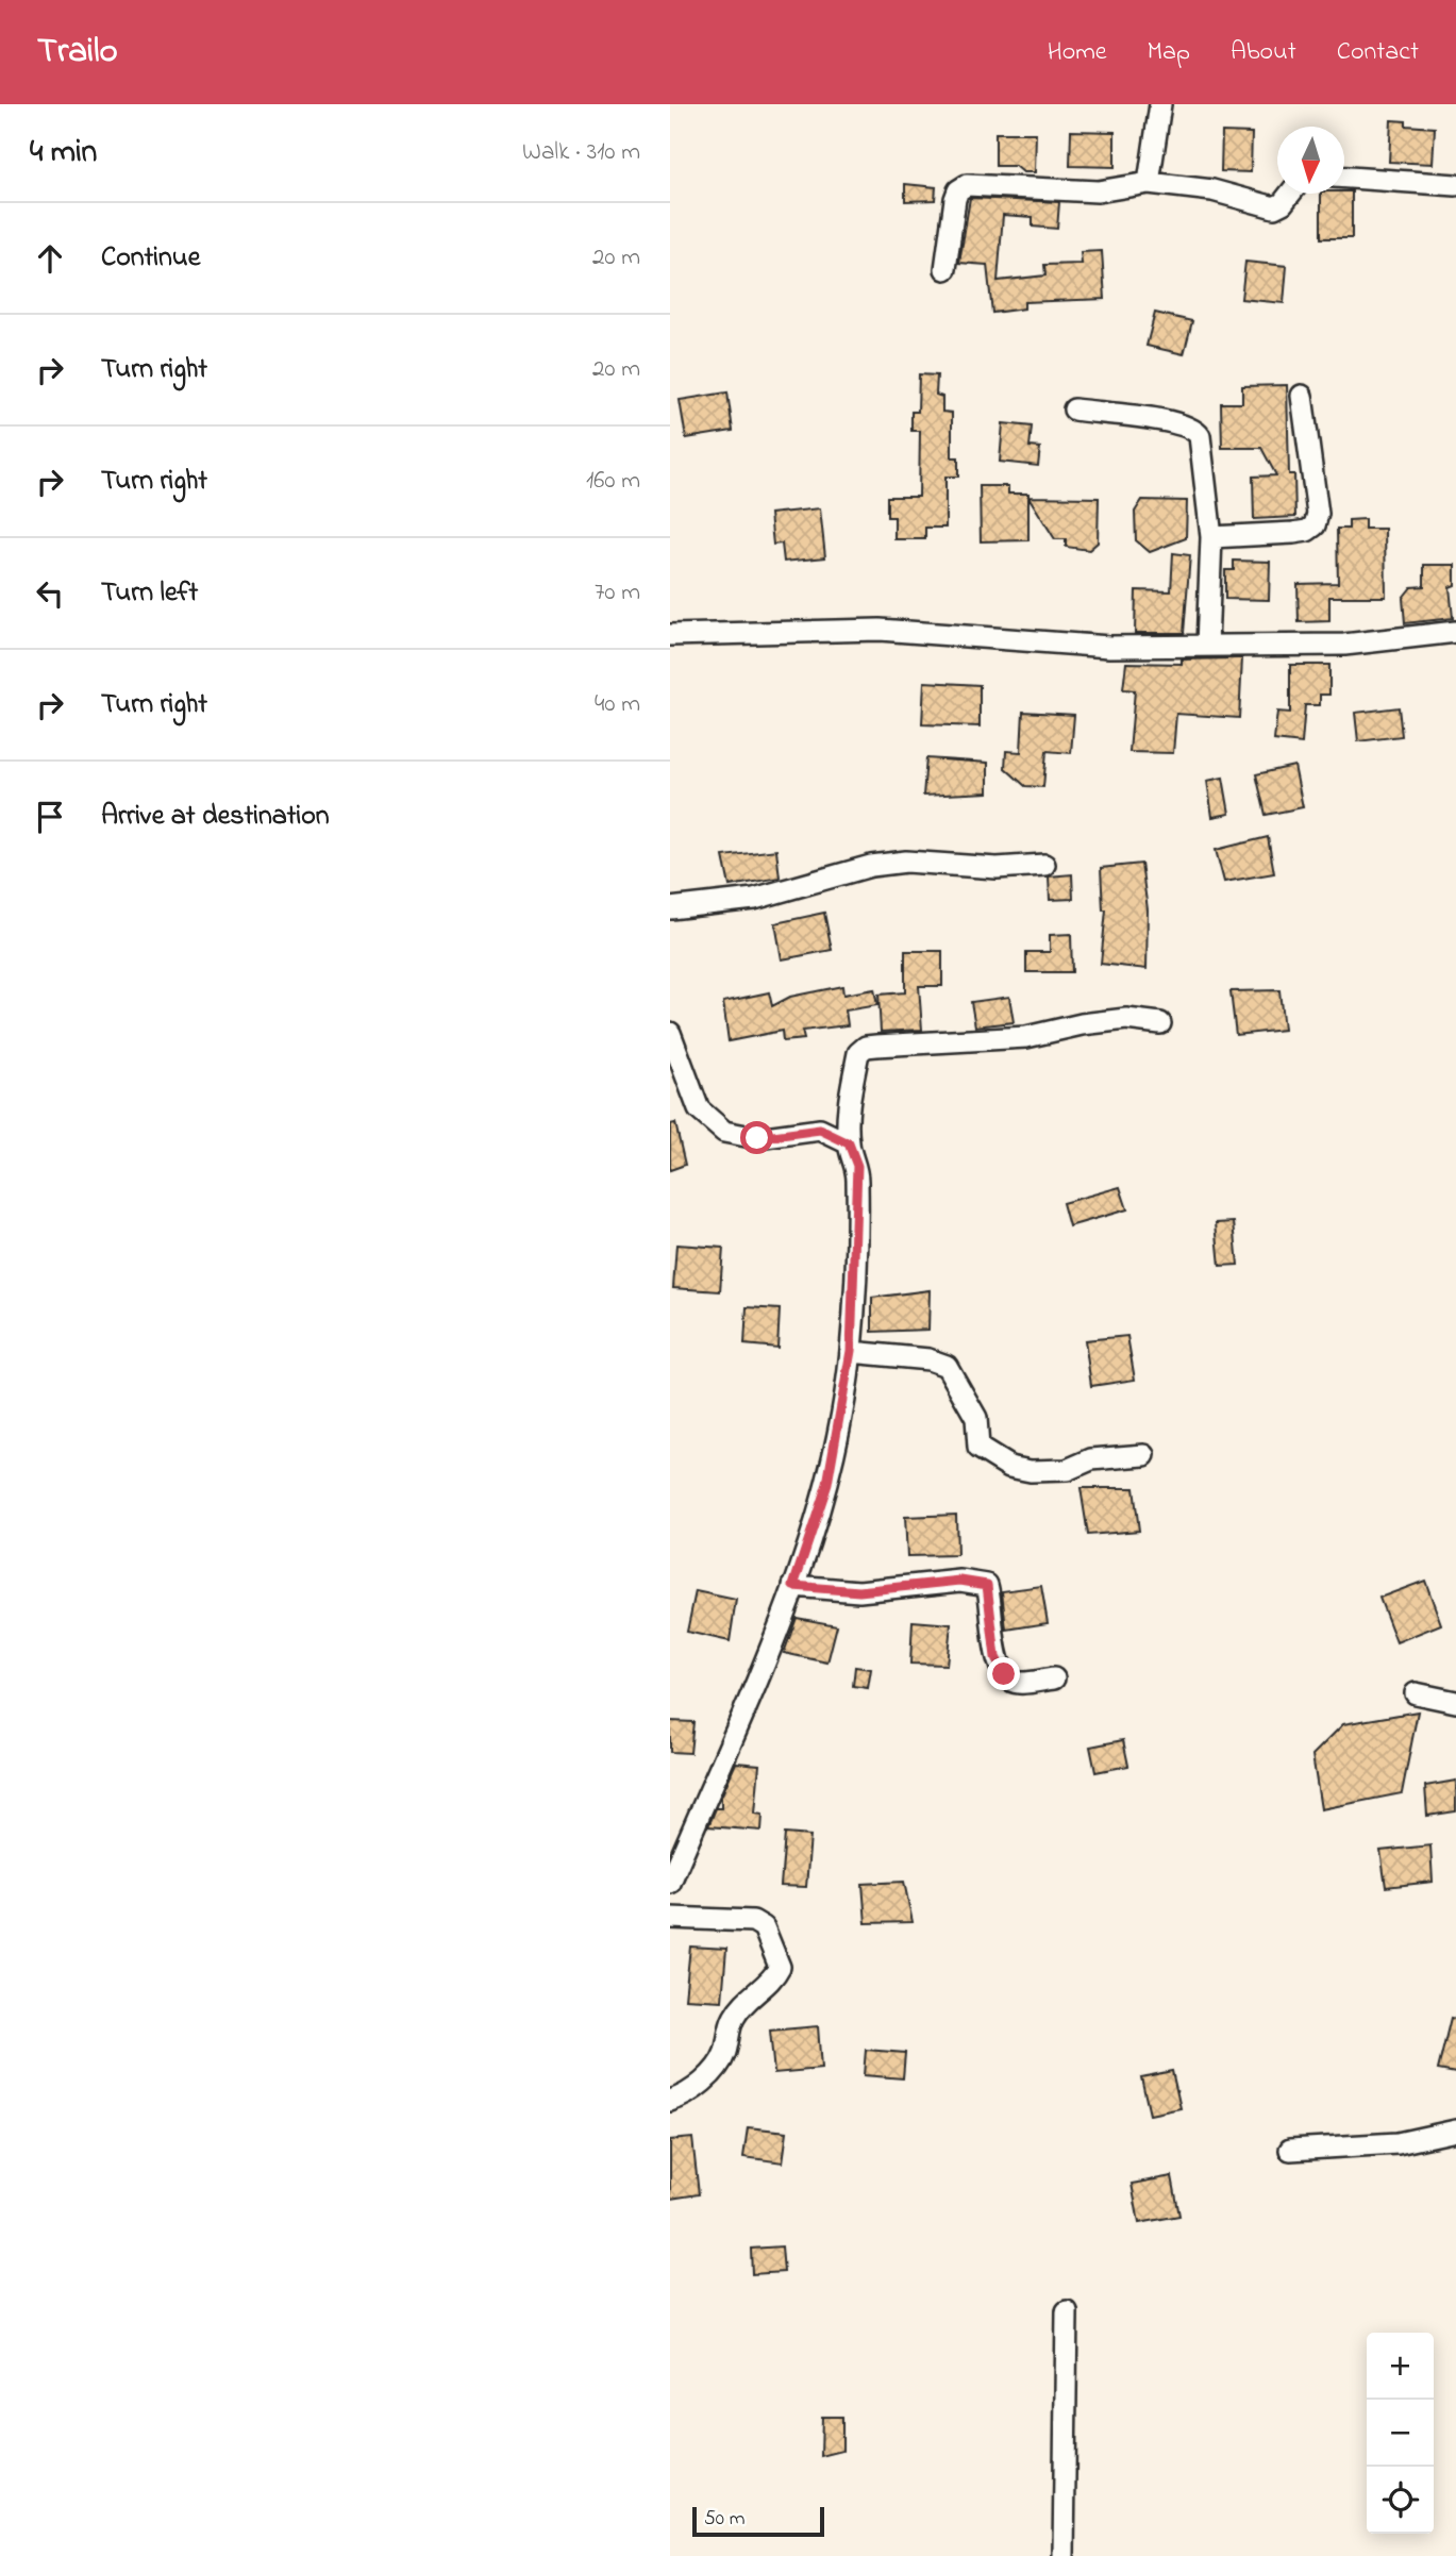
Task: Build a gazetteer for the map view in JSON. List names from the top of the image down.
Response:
{
  "scale_bar": "50 m",
  "north": "bottom",
  "page": {
    "header": "Trailo",
    "nav": [
      "Home",
      "Map",
      "About",
      "Contact"
    ],
    "heading": ["4 min", "Walk · 310 m"],
    "list": [
      ["Continue", "20 m"],
      ["Turn right", "20 m"],
      ["Turn right", "160 m"],
      ["Turn left", "70 m"],
      ["Turn right", "40 m"],
      "Arrive at destination"
    ],
    "map_buttons": ["+", "−"],
    "scale": "50 m"
  }
}
